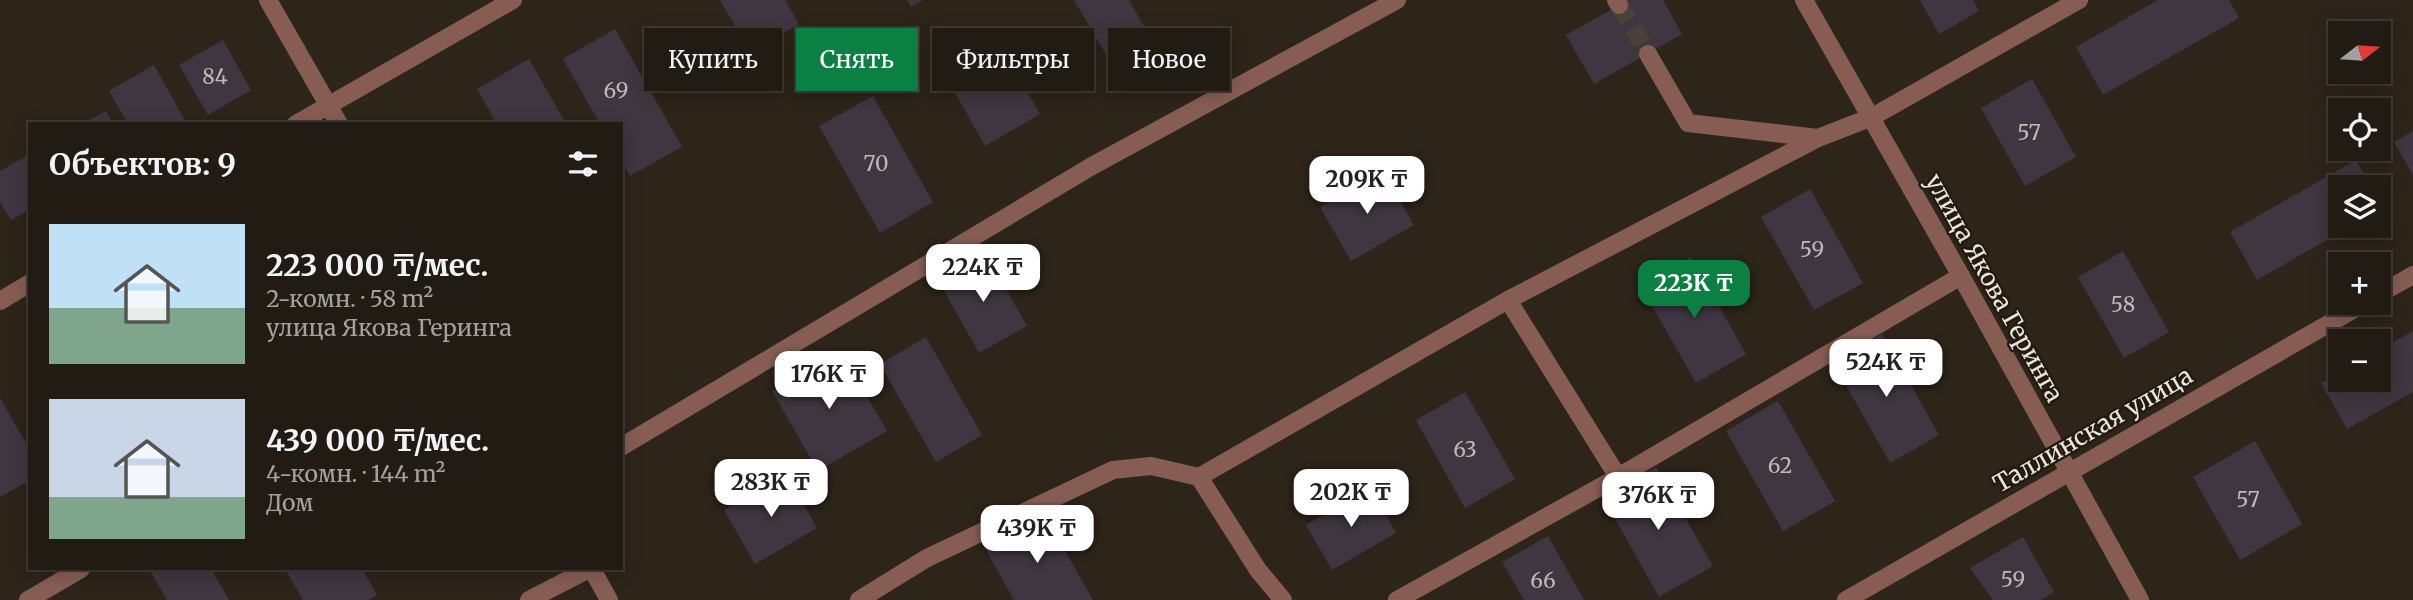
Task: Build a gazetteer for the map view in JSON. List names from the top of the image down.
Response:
{
  "streets": {
    "street": ["улица Якова Геринга", "Таллинская улица"]
  },
  "crossings": [
    ["улица Якова Геринга", "Таллинская улица"]
  ],
  "house_numbers": [
    "84",
    "69",
    "57",
    "70",
    "59",
    "58",
    "63",
    "62",
    "57",
    "59",
    "66"
  ],
  "north": "right",
  "page": {
    "map_buttons": ["+", "−"],
    "chip": [
      "Купить",
      "Снять",
      "Фильтры",
      "Новое"
    ],
    "heading": "Объектов: 9",
    "price": [
      "209K ₸",
      "224K ₸",
      "223K ₸",
      "524K ₸",
      "176K ₸",
      "283K ₸",
      "202K ₸",
      "376K ₸",
      "439K ₸"
    ],
    "list": [
      {
        "name": "223 000 ₸/мес.",
        "note": "2-комн. · 58 m² · улица Якова Геринга"
      },
      {
        "name": "439 000 ₸/мес.",
        "note": "4-комн. · 144 m² · Дом"
      }
    ]
  }
}
